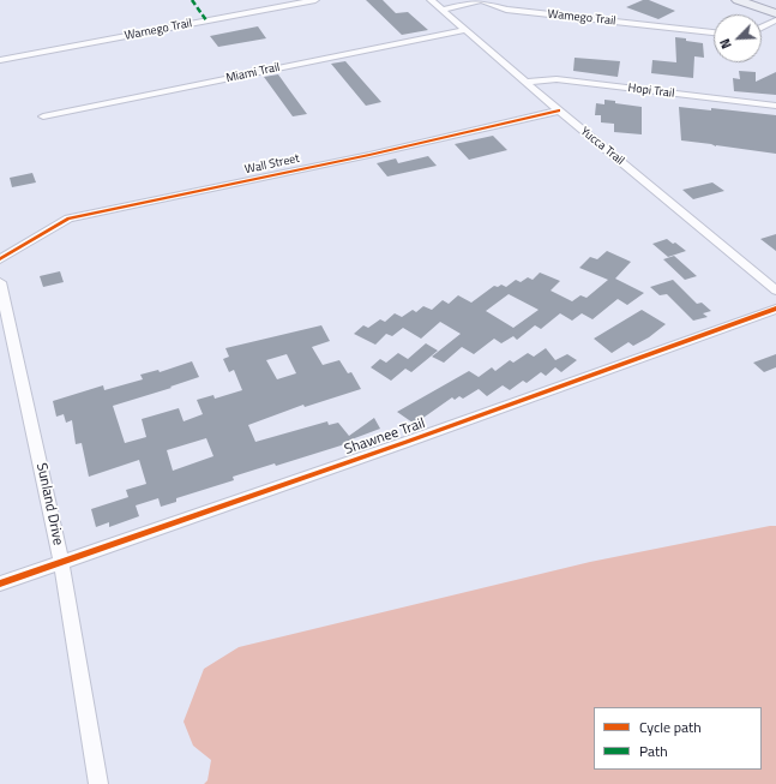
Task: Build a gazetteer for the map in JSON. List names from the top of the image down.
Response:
{
  "streets": {
    "street": [
      "Wamego Trail",
      "Miami Trail",
      "Hopi Trail",
      "Yucca Trail",
      "Wall Street",
      "Shawnee Trail",
      "Sunland Drive"
    ]
  },
  "crossings": [
    ["Wamego Trail", "Yucca Trail"],
    ["Miami Trail", "Yucca Trail"],
    ["Hopi Trail", "Yucca Trail"],
    ["Yucca Trail", "Wall Street"],
    ["Shawnee Trail", "Sunland Drive"]
  ],
  "legend": ["Cycle path", "Path"],
  "north": "bottom left"
}
